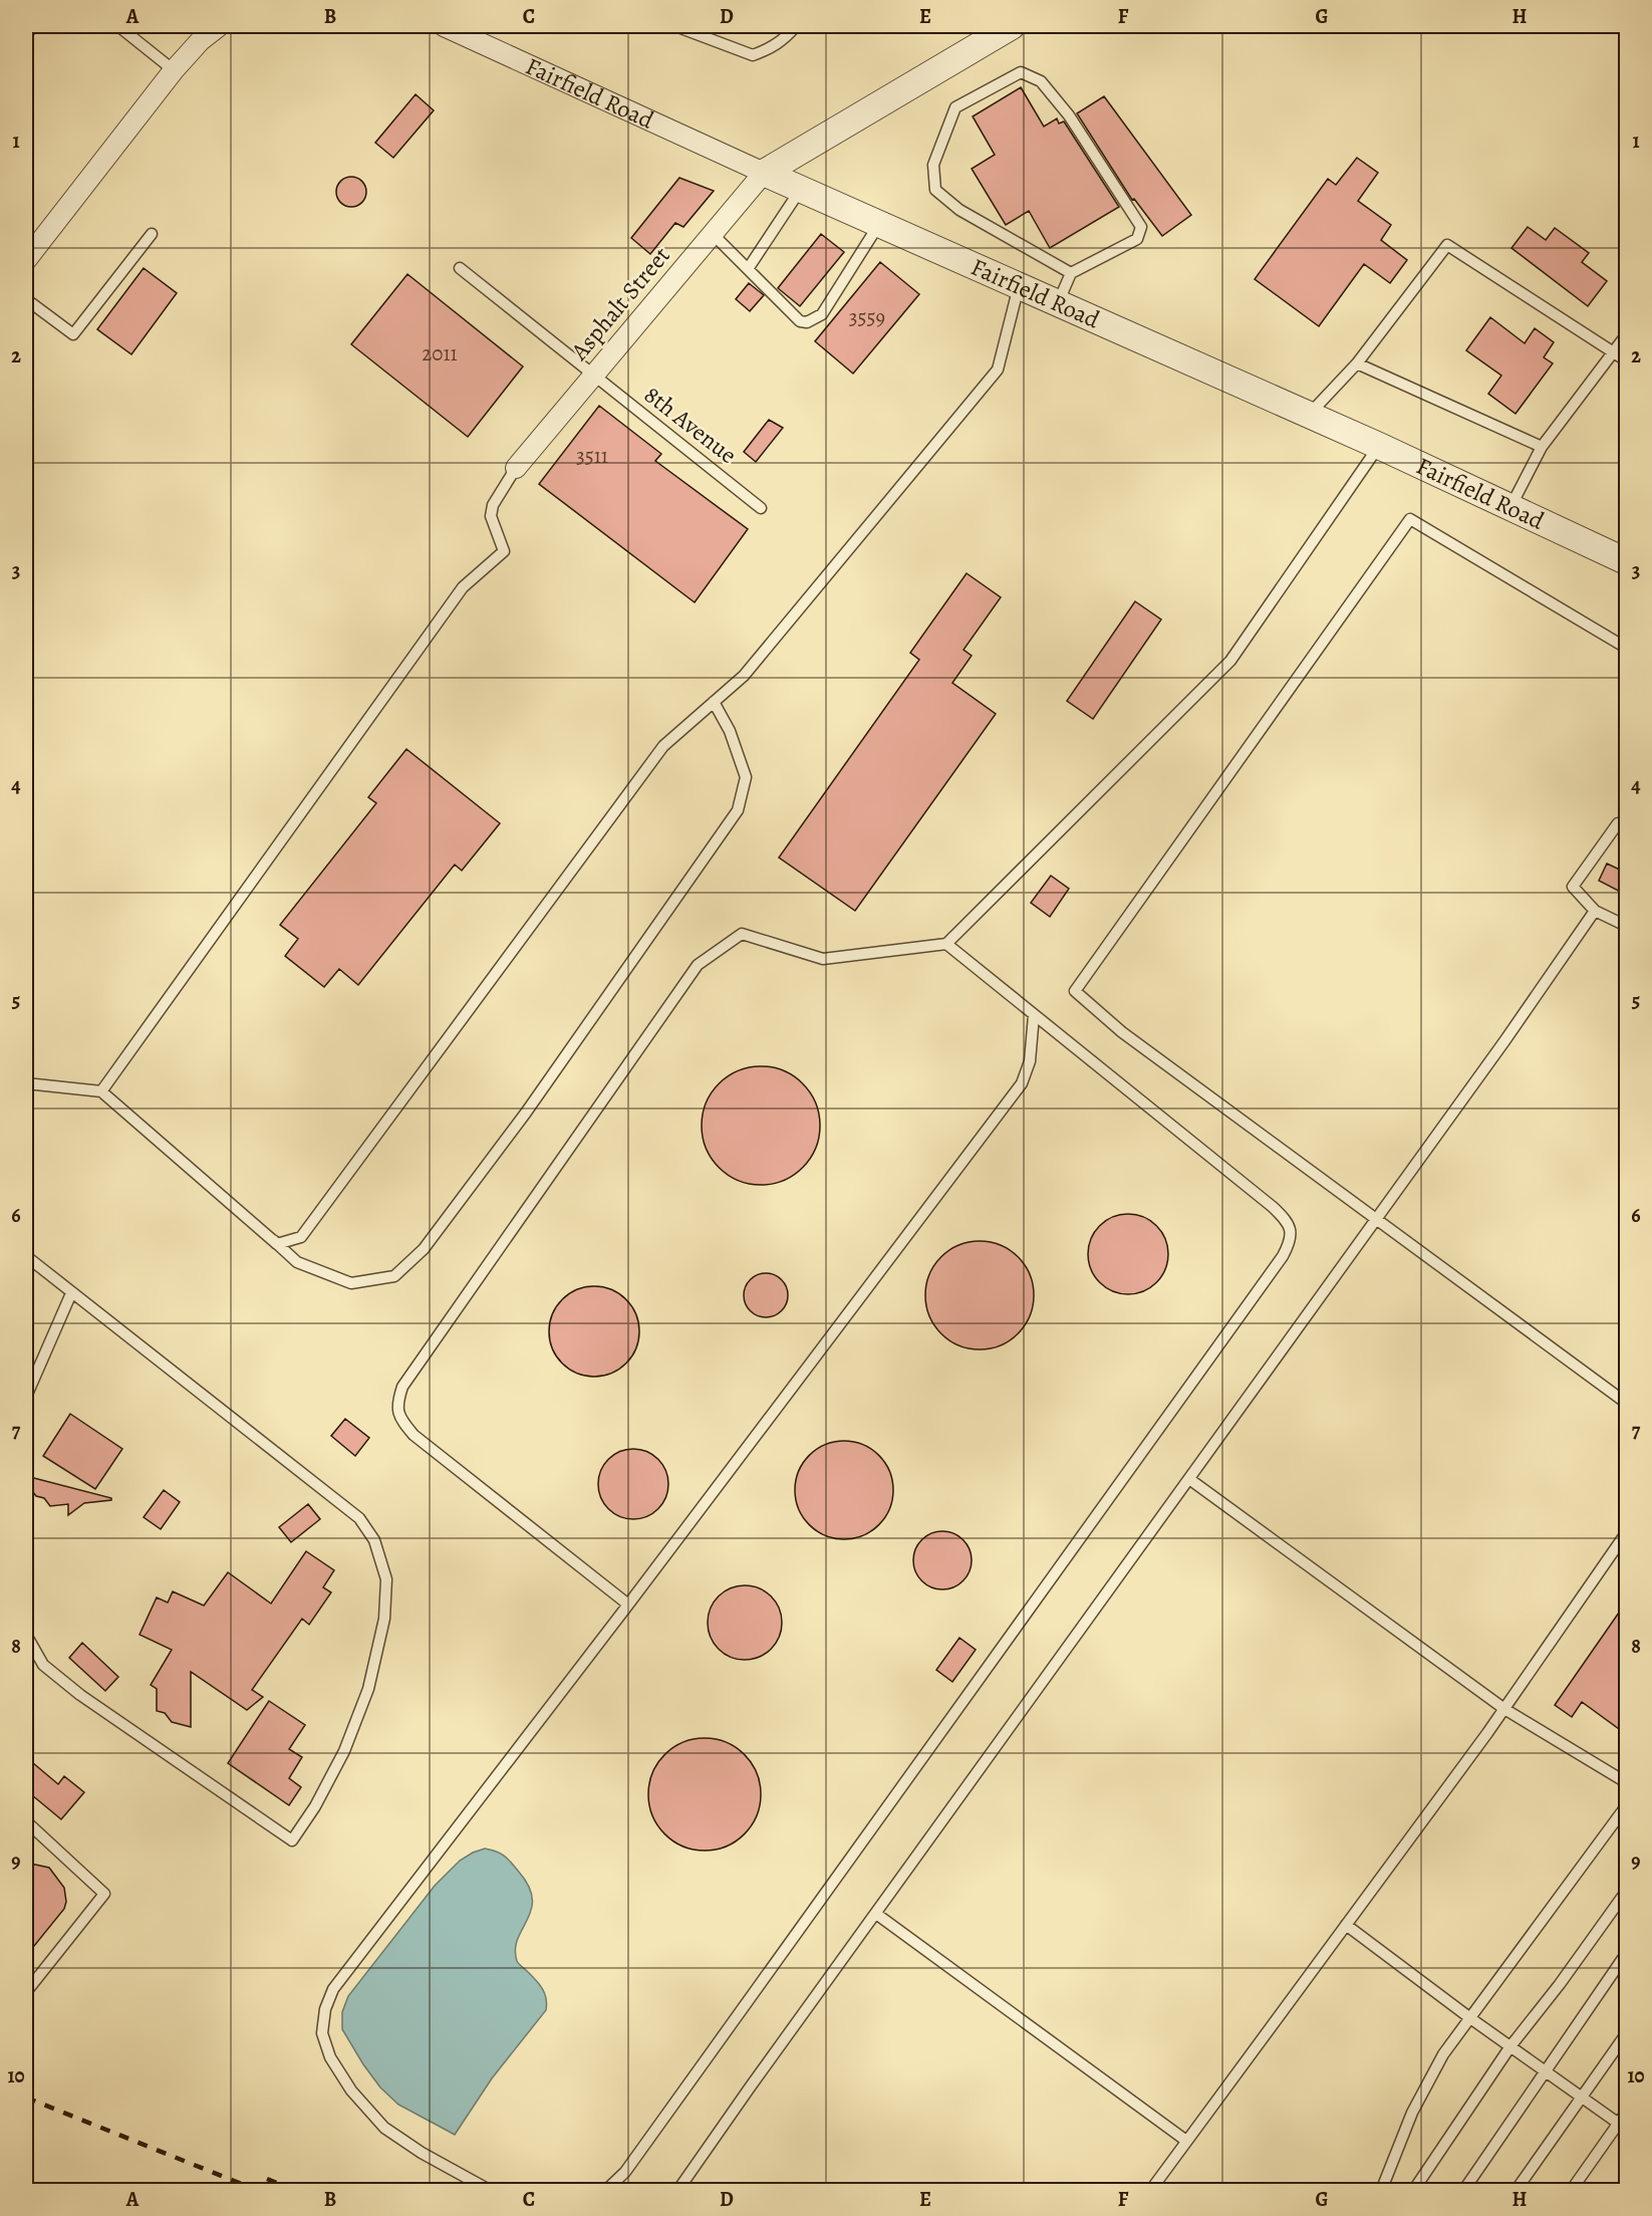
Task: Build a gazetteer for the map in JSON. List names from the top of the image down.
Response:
{
  "streets": {
    "street": ["Fairfield Road", "Asphalt Street"],
    "lane": ["8th Avenue"]
  },
  "crossings": [
    ["Fairfield Road", "Asphalt Street"],
    ["Asphalt Street", "8th Avenue"]
  ],
  "house_numbers": ["3559", "2011", "3511"],
  "grid": {
    "columns": [
      "A",
      "B",
      "C",
      "D",
      "E",
      "F",
      "G",
      "H"
    ],
    "rows": [
      "1",
      "2",
      "3",
      "4",
      "5",
      "6",
      "7",
      "8",
      "9",
      "10"
    ]
  }
}
